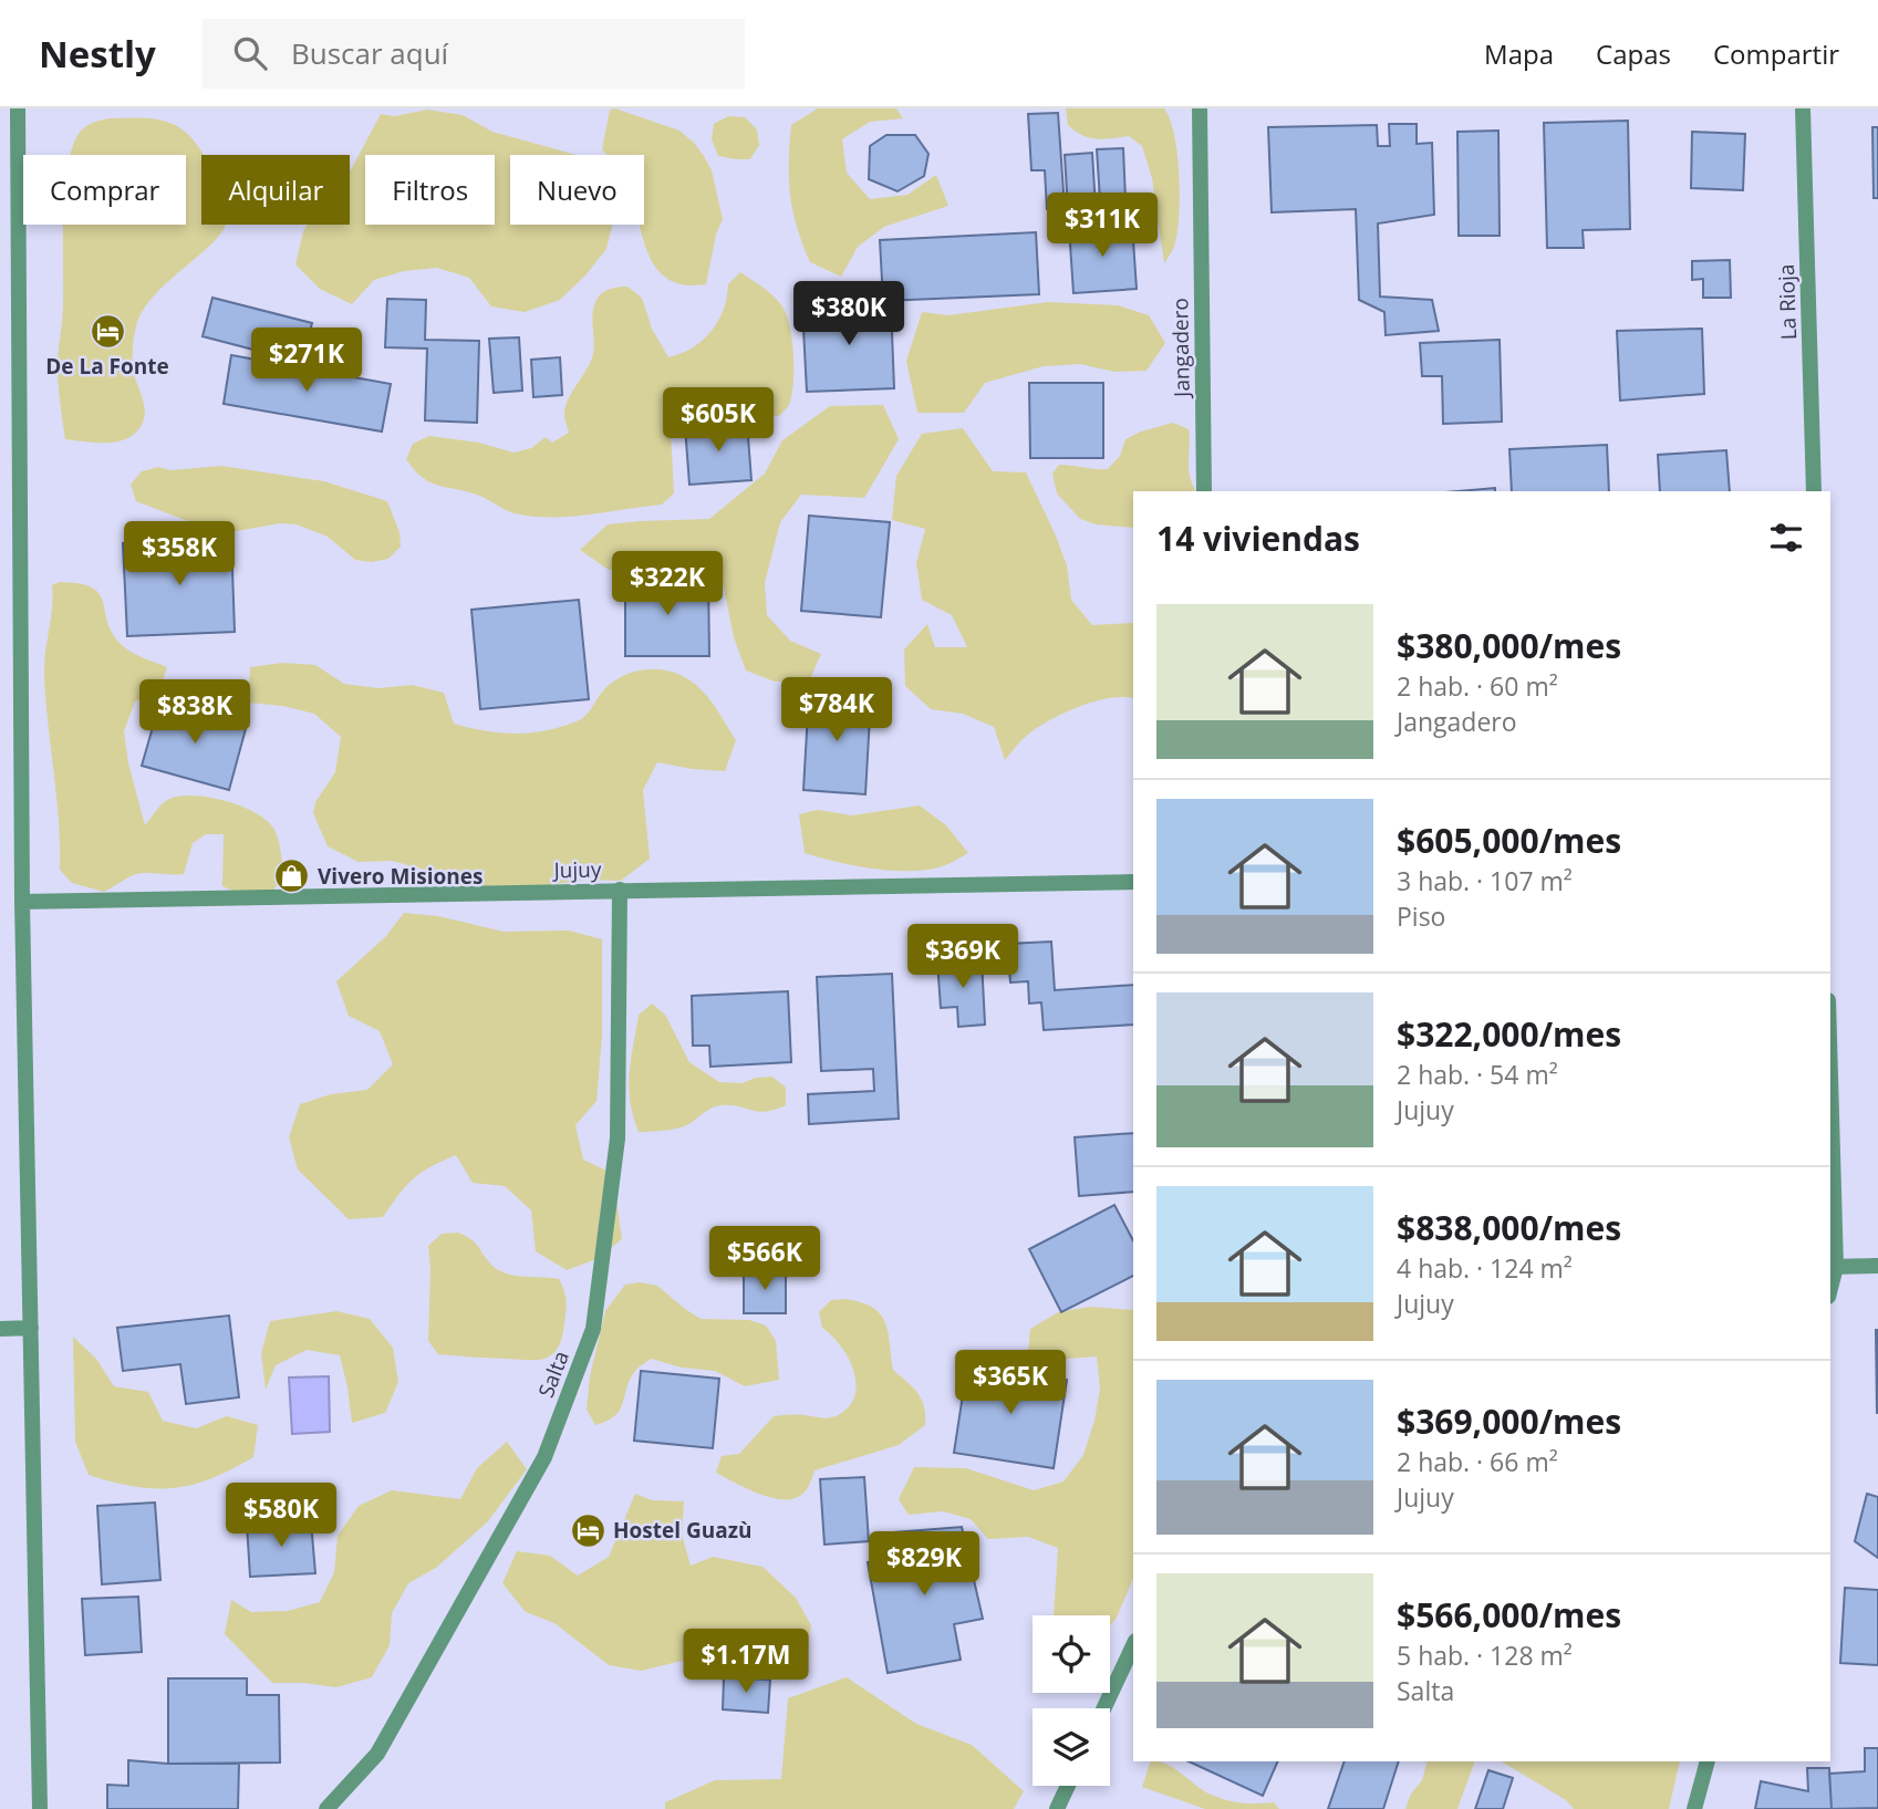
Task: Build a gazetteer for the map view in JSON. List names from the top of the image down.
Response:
{
  "streets": {
    "street": [
      "La Rioja",
      "Jangadero",
      "Jujuy",
      "Salta"
    ]
  },
  "crossings": [
    ["Jujuy", "Salta"]
  ],
  "places": {
    "hotel": ["De La Fonte", "Hostel Guazù"],
    "shop": ["Vivero Misiones"]
  },
  "page": {
    "header": "Nestly",
    "search": "Buscar aquí",
    "nav": ["Mapa", "Capas", "Compartir"],
    "chip": [
      "Comprar",
      "Alquilar",
      "Filtros",
      "Nuevo"
    ],
    "price": [
      "$311K",
      "$380K",
      "$271K",
      "$605K",
      "$358K",
      "$322K",
      "$784K",
      "$838K",
      "$369K",
      "$566K",
      "$365K",
      "$580K",
      "$829K",
      "$1.17M"
    ],
    "heading": "14 viviendas",
    "list": [
      {
        "name": "$380,000/mes",
        "note": "2 hab. · 60 m² · Jangadero"
      },
      {
        "name": "$605,000/mes",
        "note": "3 hab. · 107 m² · Piso"
      },
      {
        "name": "$322,000/mes",
        "note": "2 hab. · 54 m² · Jujuy"
      },
      {
        "name": "$838,000/mes",
        "note": "4 hab. · 124 m² · Jujuy"
      },
      {
        "name": "$369,000/mes",
        "note": "2 hab. · 66 m² · Jujuy"
      },
      {
        "name": "$566,000/mes",
        "note": "5 hab. · 128 m² · Salta"
      }
    ]
  }
}
